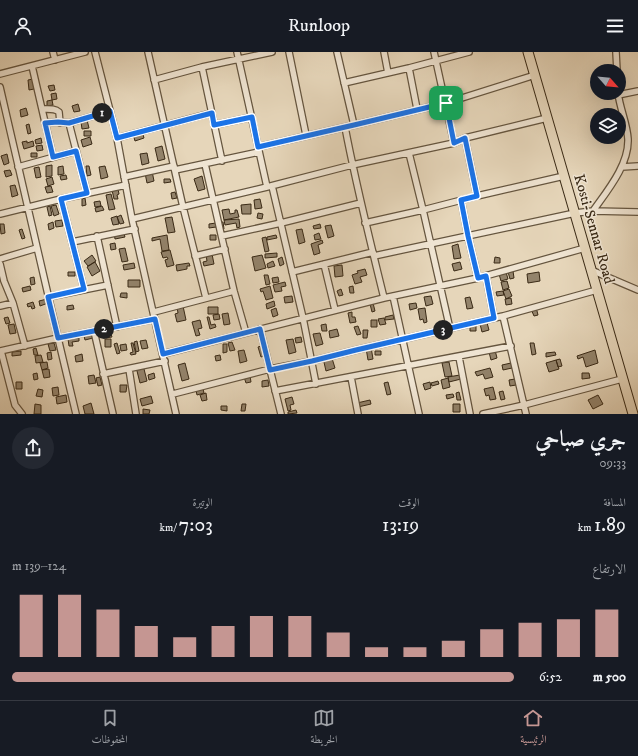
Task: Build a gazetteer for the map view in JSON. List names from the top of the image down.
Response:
{
  "streets": {
    "highway": ["Kosti-Sennar Road"]
  },
  "north": "bottom right",
  "page": {
    "header": "Runloop",
    "pins": ["1", "2", "3"],
    "heading": ["جري صباحي", "09:33"],
    "stats": [
      ["المسافة", "1.89 km"],
      ["الوقت", "13:19"],
      ["الوتيرة", "7:03 /km"]
    ],
    "chart": ["الارتفاع", "124–139 m"],
    "list": [
      {
        "name": "500 m",
        "note": "6:52"
      }
    ],
    "tabs": ["الرئيسية", "الخريطة", "المحفوظات"]
  }
}
